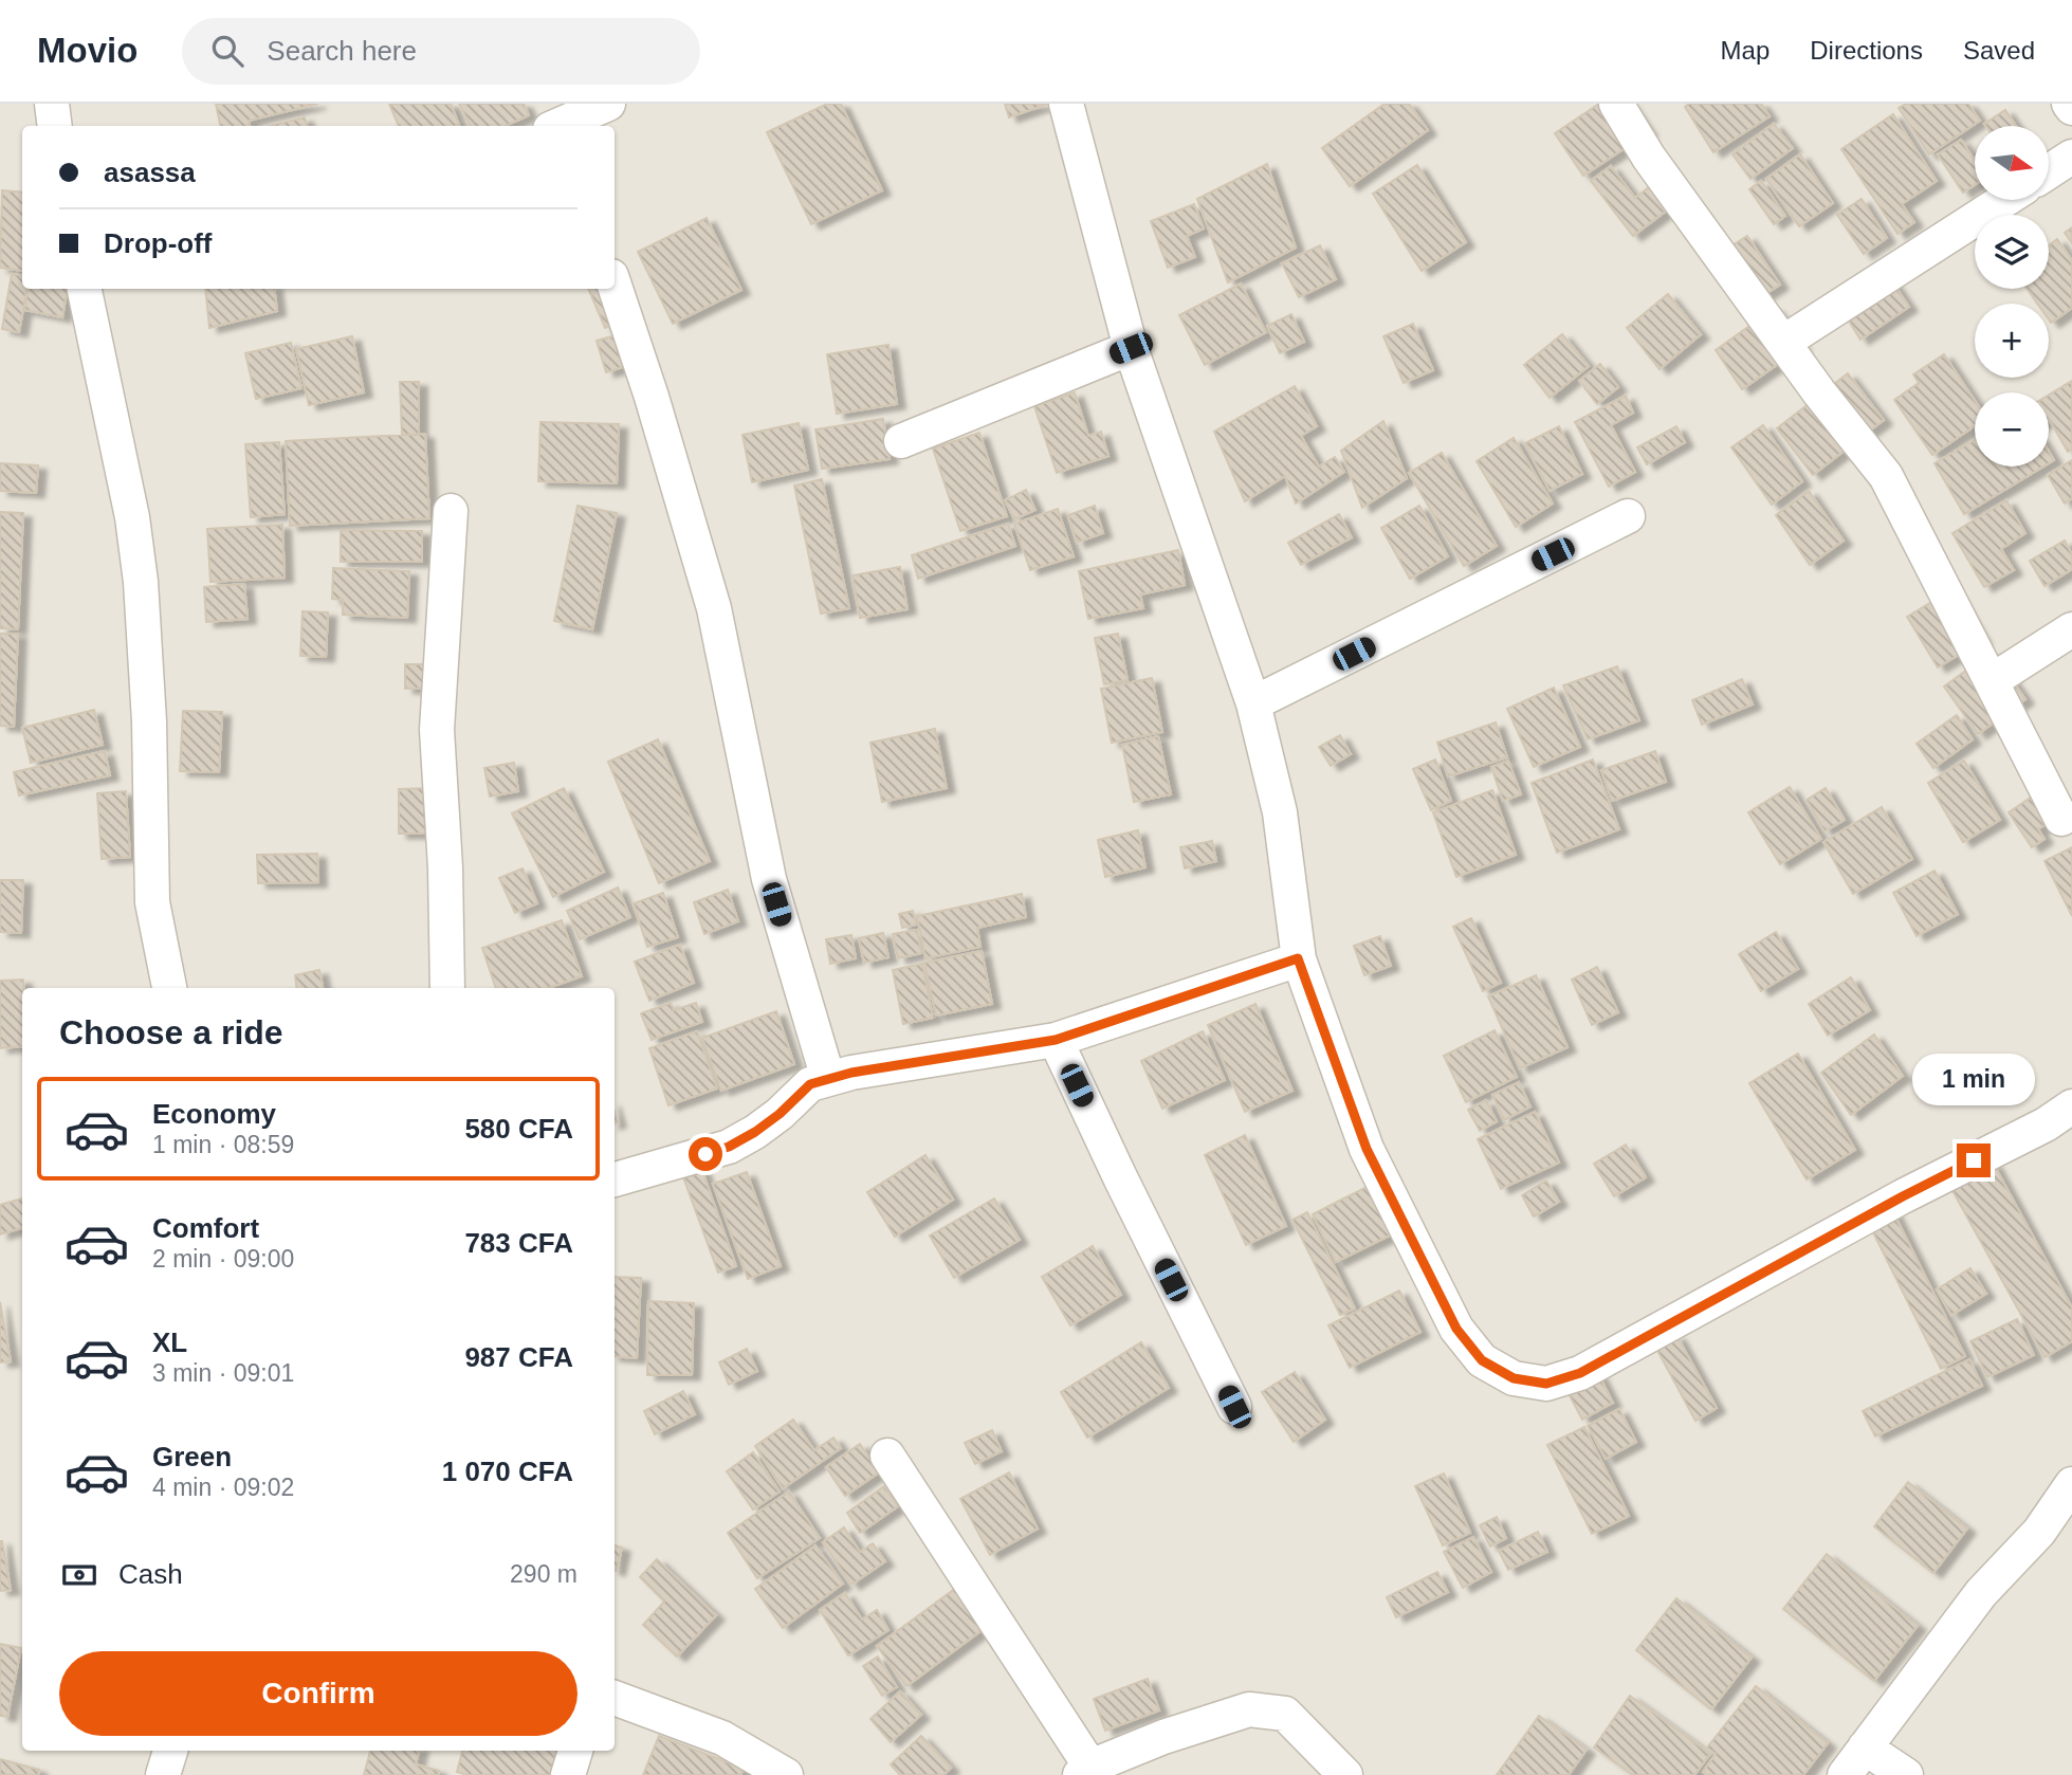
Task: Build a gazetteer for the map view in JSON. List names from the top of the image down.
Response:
{
  "north": "right",
  "page": {
    "header": "Movio",
    "search": "Search here",
    "nav": ["Map", "Directions", "Saved"],
    "map_buttons": ["+", "−"],
    "banner": ["asassa", "Drop-off"],
    "heading": "Choose a ride",
    "bubble": "1 min",
    "list": [
      {
        "name": "Economy",
        "note": "1 min · 08:59",
        "value": "580 CFA"
      },
      {
        "name": "Comfort",
        "note": "2 min · 09:00",
        "value": "783 CFA"
      },
      {
        "name": "XL",
        "note": "3 min · 09:01",
        "value": "987 CFA"
      },
      {
        "name": "Green",
        "note": "4 min · 09:02",
        "value": "1 070 CFA"
      }
    ],
    "pay": ["Cash", "290 m"],
    "buttons": "Confirm"
  }
}
